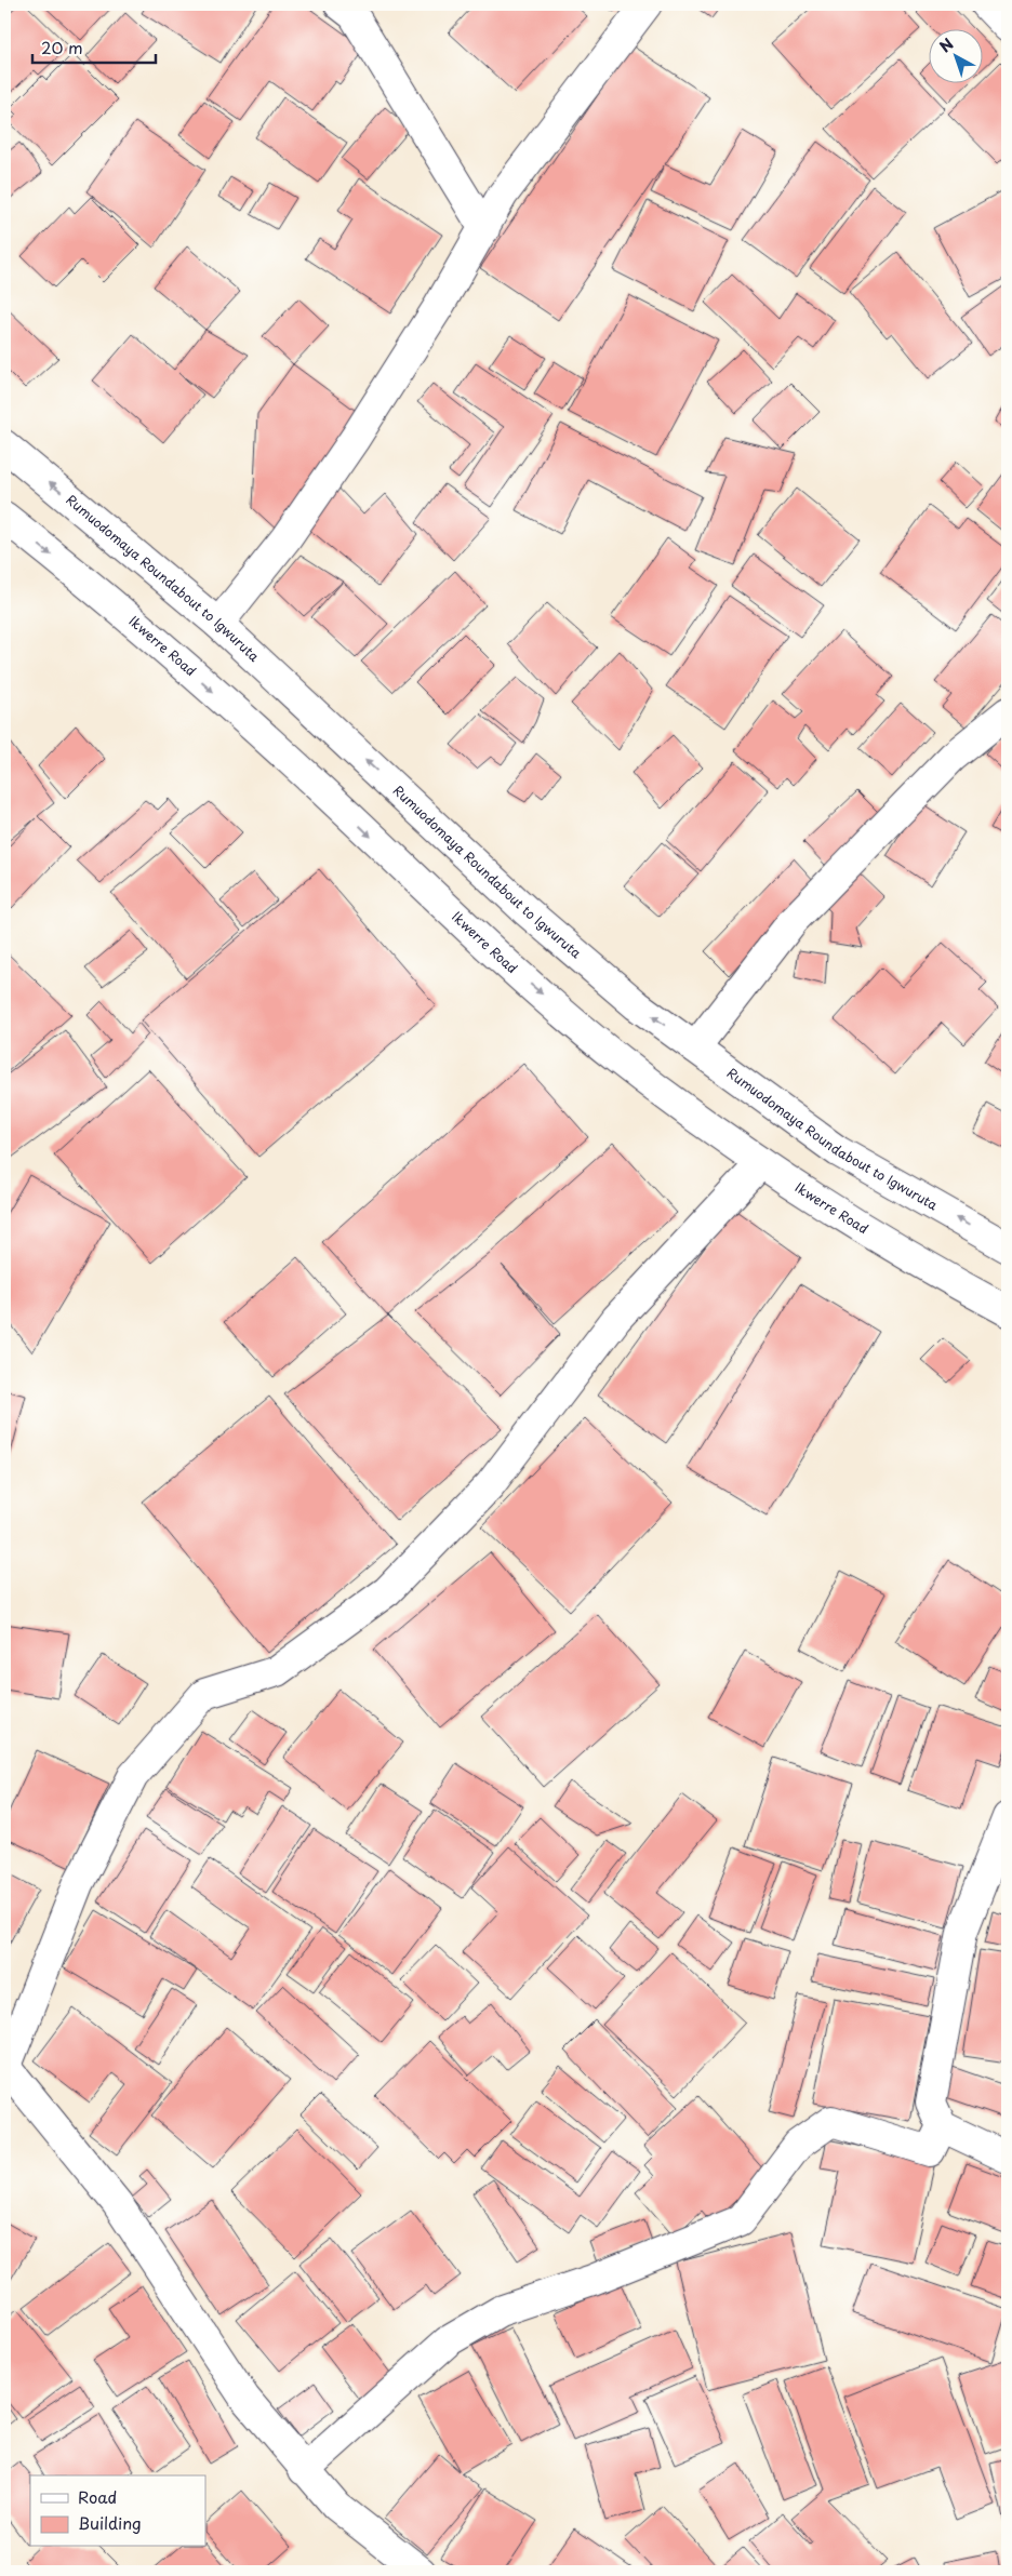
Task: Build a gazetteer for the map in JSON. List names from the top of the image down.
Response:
{
  "streets": {
    "street": ["Rumuodomaya Roundabout to Igwuruta", "Ikwerre Road"]
  },
  "one_way": ["Rumuodomaya Roundabout to Igwuruta", "Ikwerre Road"],
  "legend": ["Road", "Building"],
  "scale_bar": "20 m",
  "north": "top left"
}
